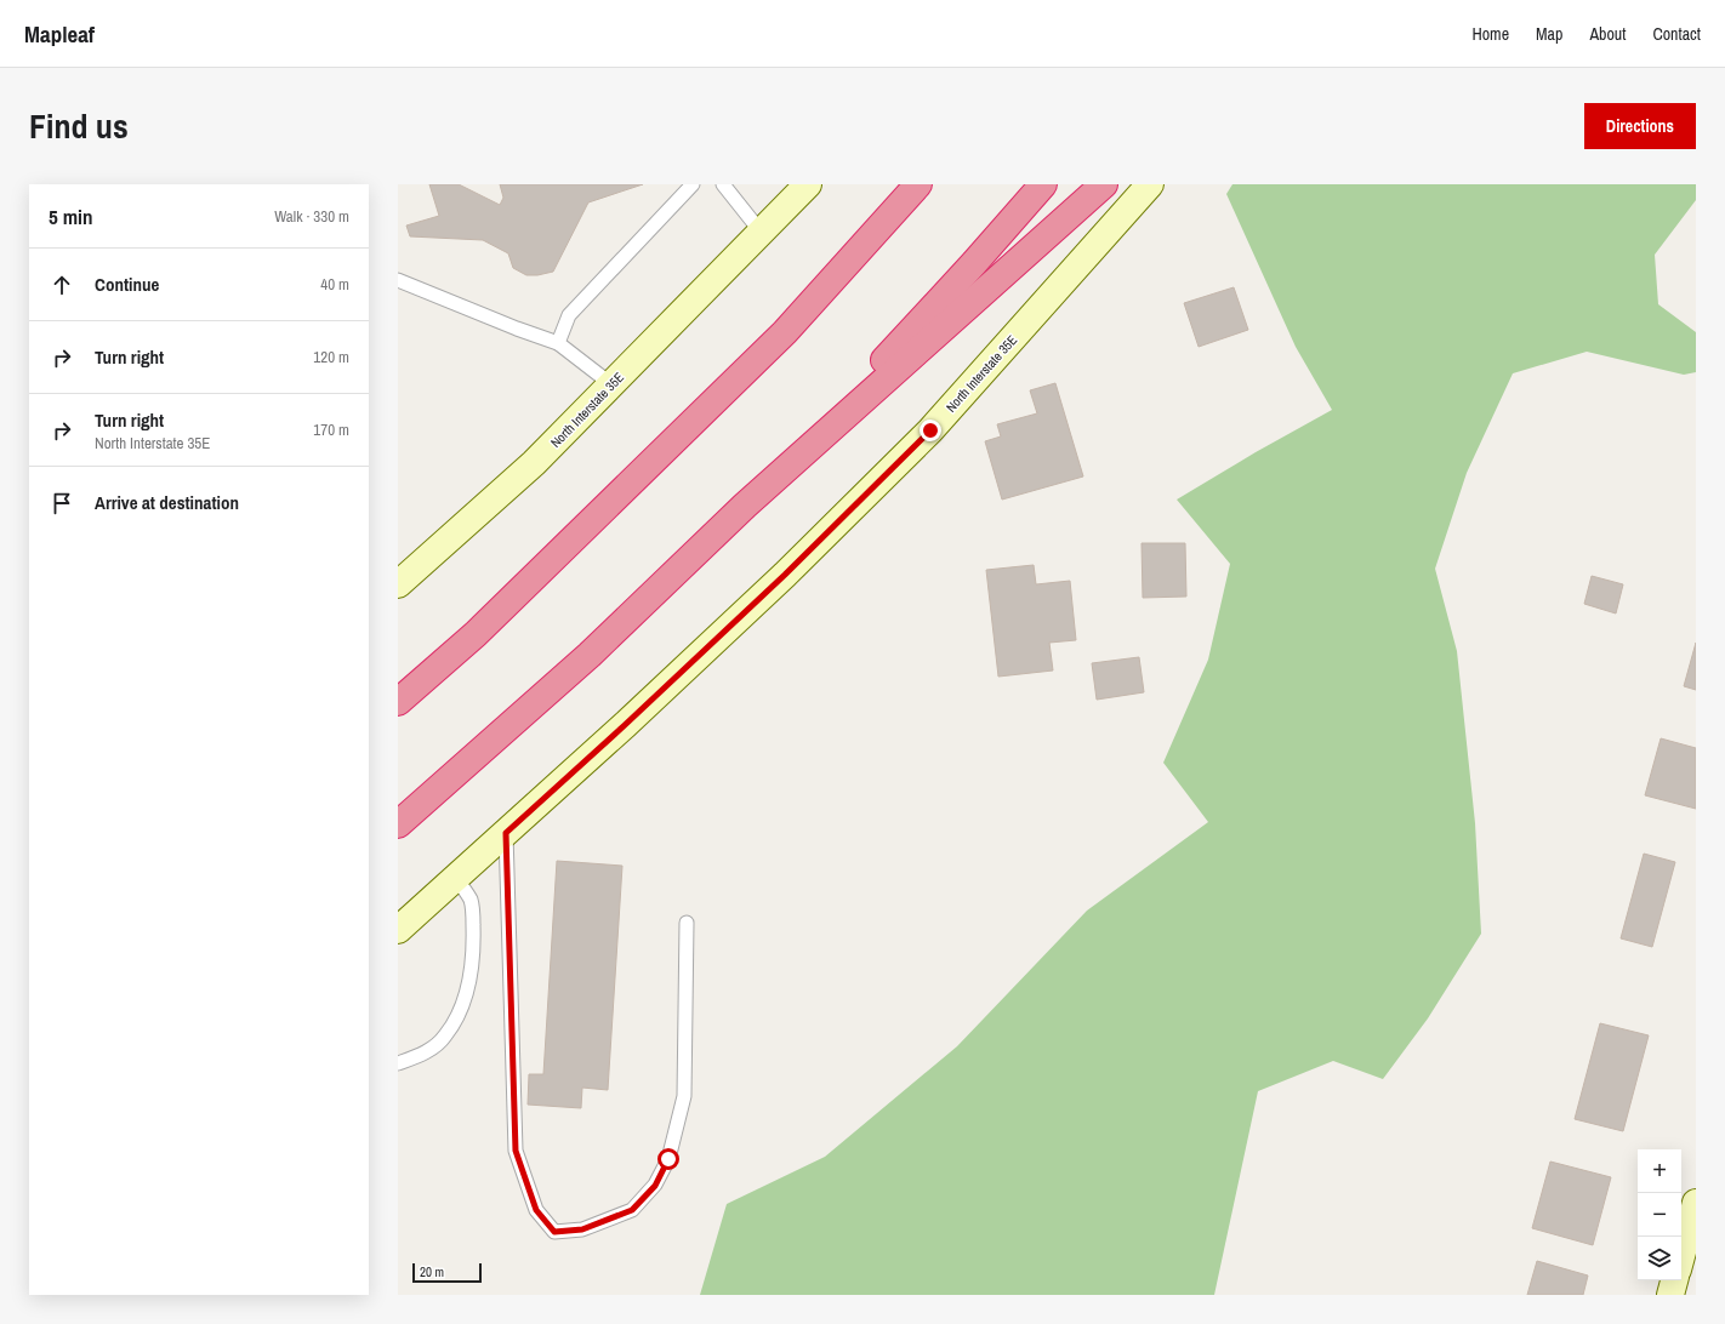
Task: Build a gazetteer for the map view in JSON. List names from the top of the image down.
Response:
{
  "streets": {
    "main road": ["North Interstate 35E"]
  },
  "scale_bar": "20 m",
  "page": {
    "header": "Mapleaf",
    "nav": [
      "Home",
      "Map",
      "About",
      "Contact"
    ],
    "title": "Find us",
    "buttons": "Directions",
    "heading": ["5 min", "Walk · 330 m"],
    "list": [
      ["Continue", "40 m"],
      ["Turn right", "120 m"],
      ["Turn right", "North Interstate 35E", "170 m"],
      "Arrive at destination"
    ],
    "map_buttons": ["+", "−"],
    "scale": "20 m"
  }
}
